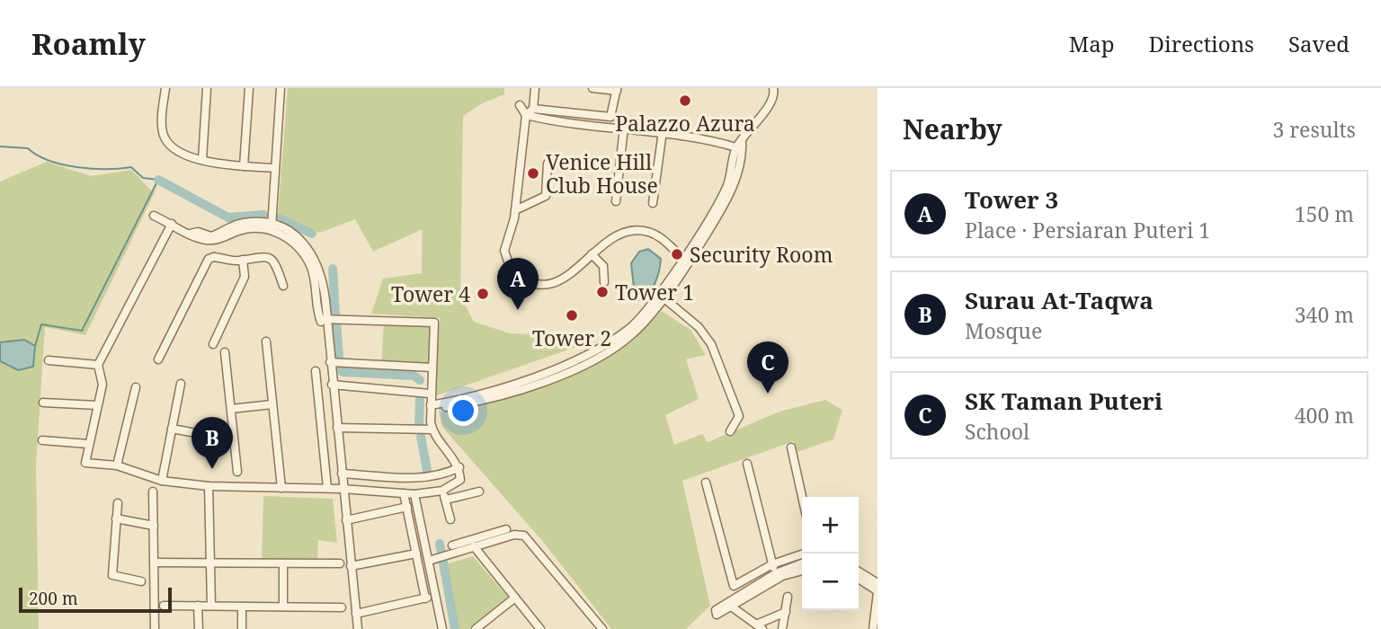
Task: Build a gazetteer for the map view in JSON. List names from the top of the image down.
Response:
{
  "places": [
    "Palazzo Azura",
    "Venice Hill Club House",
    "Security Room",
    "Tower 1",
    "Tower 4",
    "Tower 2"
  ],
  "scale_bar": "200 m",
  "page": {
    "header": "Roamly",
    "nav": ["Map", "Directions", "Saved"],
    "heading": ["Nearby", "3 results"],
    "list": [
      {
        "mark": "A",
        "name": "Tower 3",
        "note": "Place · Persiaran Puteri 1",
        "value": "150 m"
      },
      {
        "mark": "B",
        "name": "Surau At-Taqwa",
        "note": "Mosque",
        "value": "340 m"
      },
      {
        "mark": "C",
        "name": "SK Taman Puteri",
        "note": "School",
        "value": "400 m"
      }
    ],
    "pins": ["A", "C", "B"],
    "map_buttons": ["+", "−"],
    "scale": "200 m"
  }
}
